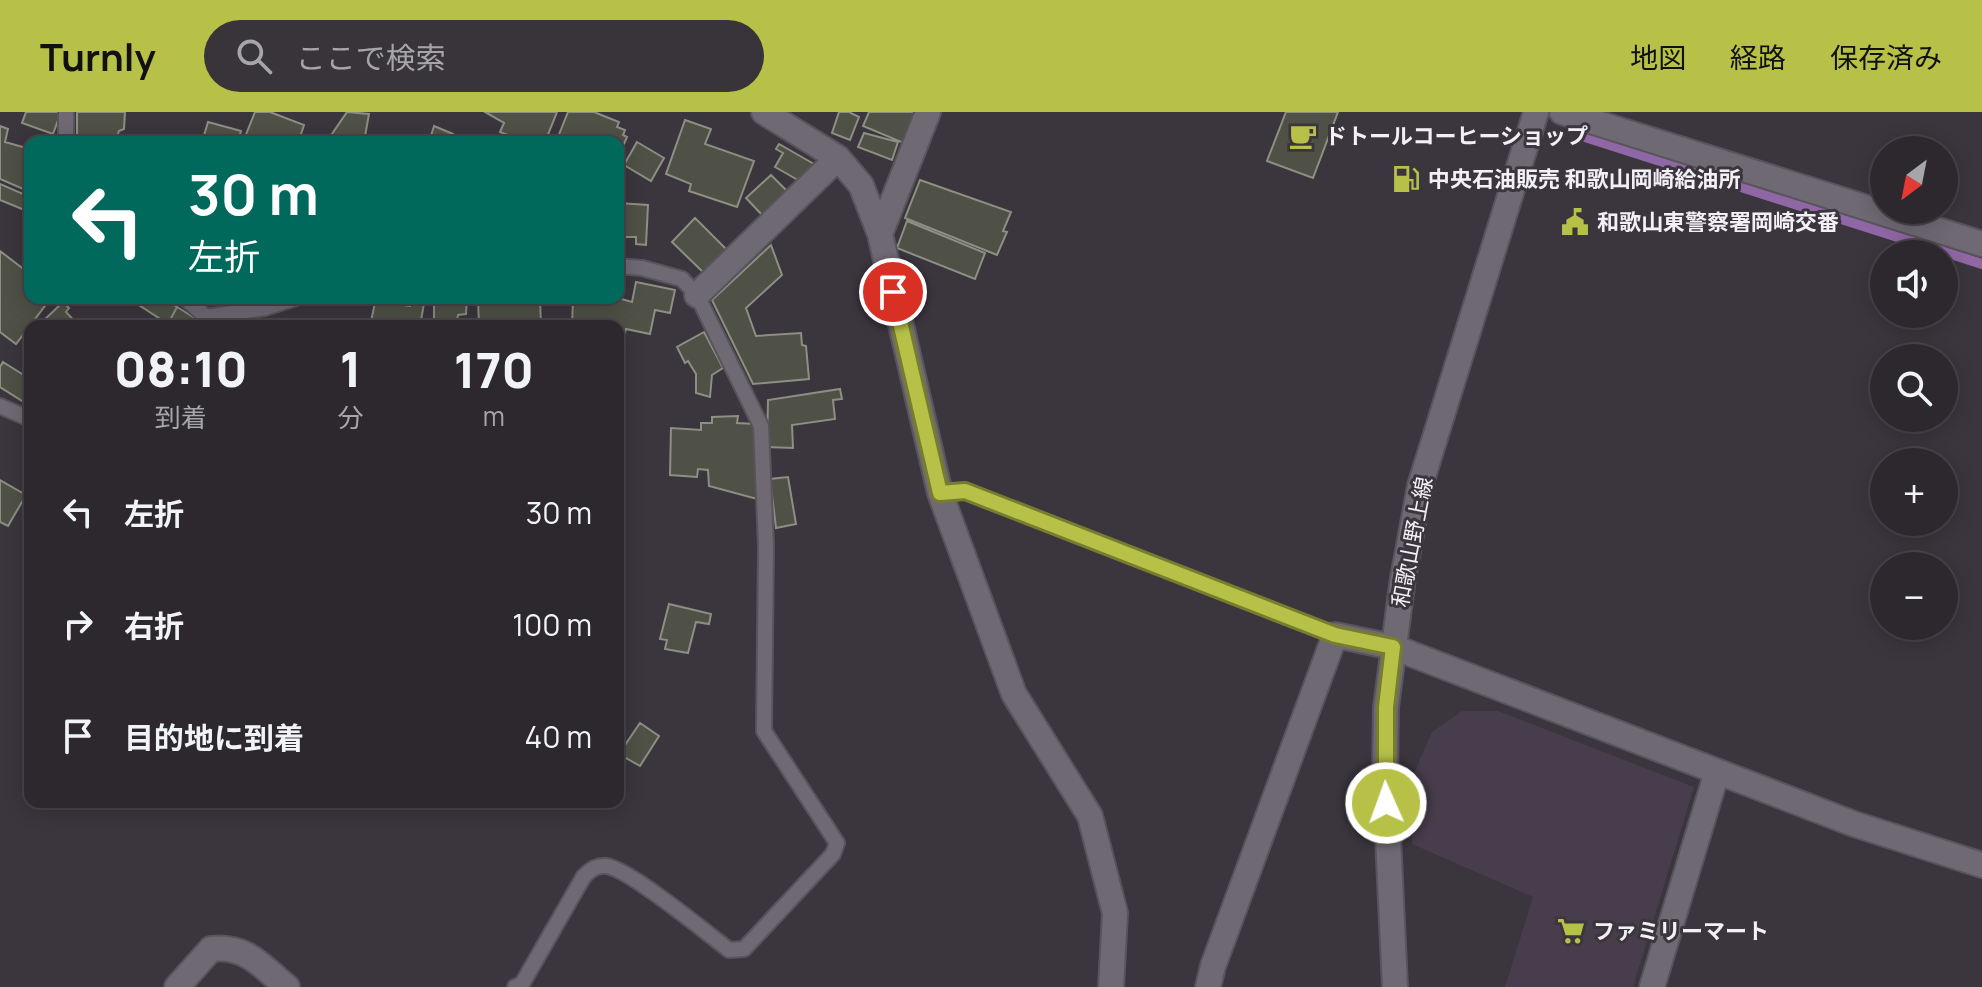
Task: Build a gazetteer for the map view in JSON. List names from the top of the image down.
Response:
{
  "streets": {
    "street": ["和歌山野上線"]
  },
  "places": {
    "cafe": ["ドトールコーヒーショップ"],
    "fuel station": ["中央石油販売 和歌山岡崎給油所"],
    "public building": ["和歌山東警察署岡崎交番"],
    "supermarket": ["ファミリーマート"]
  },
  "north": "bottom left",
  "page": {
    "header": "Turnly",
    "search": "ここで検索",
    "nav": ["地図", "経路", "保存済み"],
    "map_buttons": ["+", "−"],
    "turn": ["30 m", "左折"],
    "eta": [
      "08:10",
      "到着",
      "1",
      "分",
      "170",
      "m"
    ],
    "list": [
      {
        "name": "左折",
        "value": "30 m"
      },
      {
        "name": "右折",
        "value": "100 m"
      },
      {
        "name": "目的地に到着",
        "value": "40 m"
      }
    ]
  }
}
